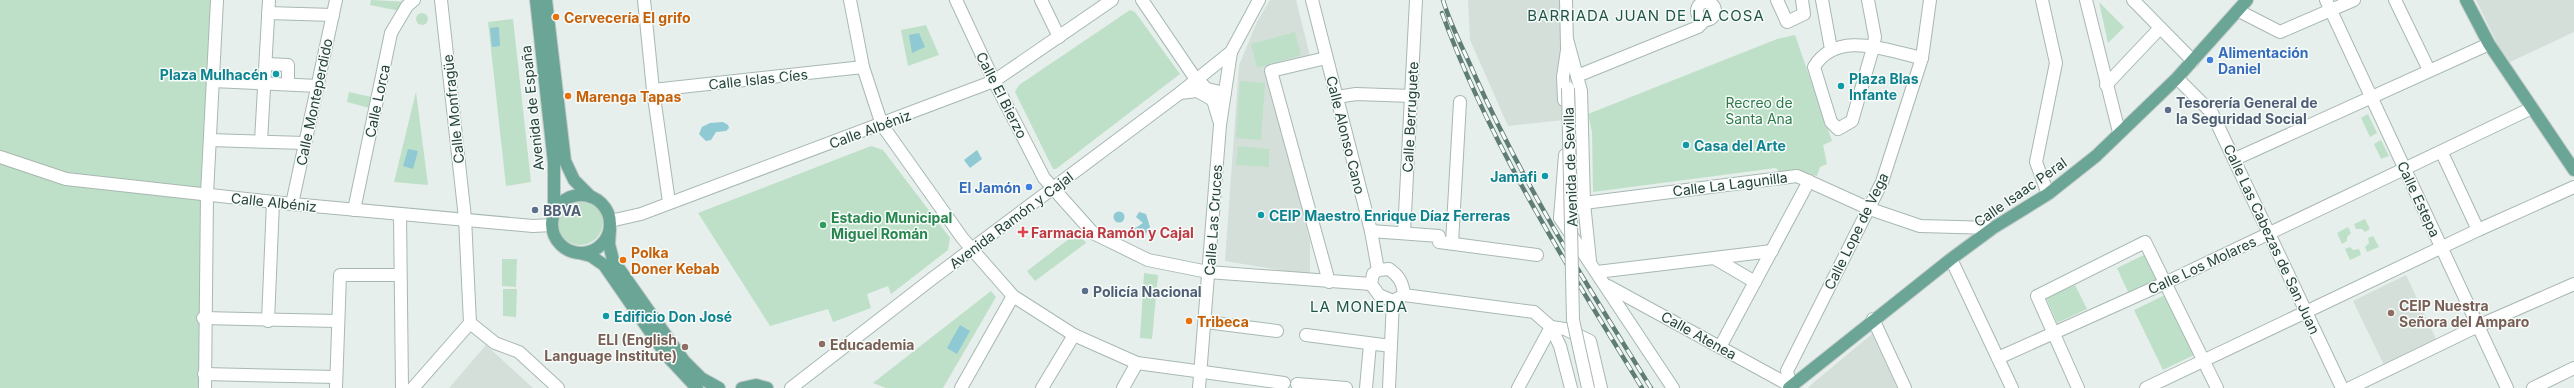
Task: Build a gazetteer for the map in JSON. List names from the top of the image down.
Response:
{
  "streets": {
    "main road": ["Avenida de España", "Calle Isaac Peral"],
    "street": [
      "Calle Islas Cíes",
      "Calle El Bierzo",
      "Calle Lorca",
      "Calle Monteperdido",
      "Calle Monfragüe",
      "Calle Berruguete",
      "Calle Albéniz",
      "Calle Alonso Cano",
      "Avenida de Sevilla",
      "Calle La Lagunilla",
      "Calle Estepa",
      "Avenida Ramón y Cajal",
      "Calle Las Cruces",
      "Calle Lope de Vega",
      "Calle Las Cabezas de San Juan",
      "Calle Los Molares",
      "Calle Atenea"
    ]
  },
  "crossings": [
    ["Calle El Bierzo", "Calle Albéniz"],
    ["Calle El Bierzo", "Calle Alonso Cano"],
    ["Calle El Bierzo", "Avenida Ramón y Cajal"],
    ["Calle El Bierzo", "Calle Las Cruces"],
    ["Calle Lorca", "Calle Albéniz"],
    ["Calle Monteperdido", "Calle Albéniz"],
    ["Avenida de España", "Calle Albéniz"],
    ["Calle Monfragüe", "Calle Albéniz"],
    ["Calle La Lagunilla", "Calle Isaac Peral"],
    ["Calle La Lagunilla", "Calle Lope de Vega"],
    ["Calle Isaac Peral", "Calle Lope de Vega"],
    ["Calle Isaac Peral", "Calle Las Cabezas de San Juan"],
    ["Calle Isaac Peral", "Calle Atenea"],
    ["Calle Estepa", "Calle Los Molares"],
    ["Avenida Ramón y Cajal", "Calle Las Cruces"],
    ["Calle Lope de Vega", "Calle Atenea"],
    ["Calle Las Cabezas de San Juan", "Calle Los Molares"]
  ],
  "districts": ["BARRIADA JUAN DE LA COSA", "LA MONEDA"],
  "parks": ["Recreo de Santa Ana"],
  "places": {
    "other": [
      "Cervecería El grifo",
      "Alimentación Daniel",
      "Plaza Mulhacén",
      "Plaza Blas Infante",
      "Marenga Tapas",
      "Tesorería General de la Seguridad Social",
      "Casa del Arte",
      "Jamafi",
      "El Jamón",
      "BBVA",
      "CEIP Maestro Enrique Díaz Ferreras",
      "Estadio Municipal Miguel Román",
      "Polka Doner Kebab",
      "Policía Nacional",
      "CEIP Nuestra Señora del Amparo",
      "Edificio Don José",
      "Tribeca",
      "Educademia",
      "ELI (English Language Institute)"
    ],
    "health": ["Farmacia Ramón y Cajal"]
  }
}
